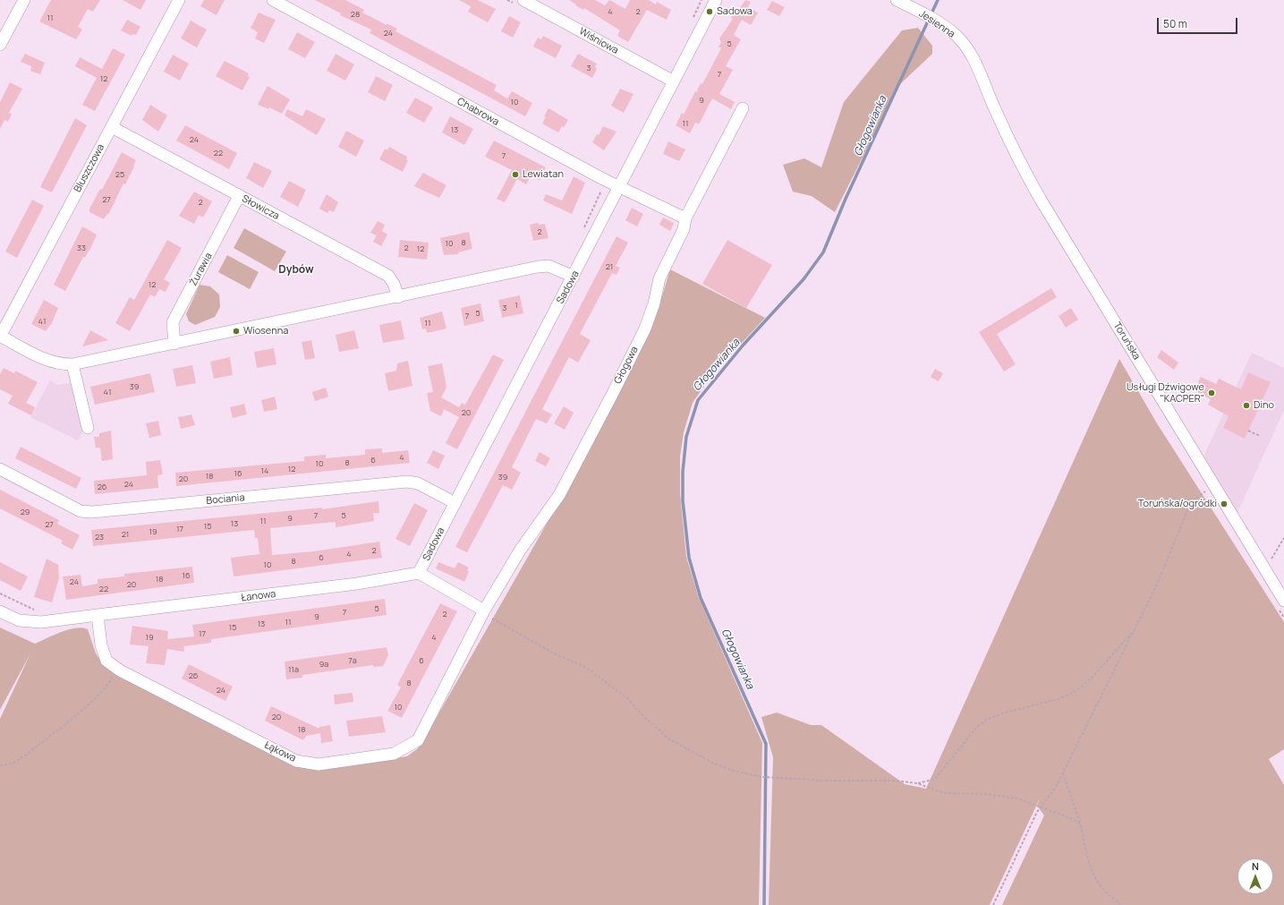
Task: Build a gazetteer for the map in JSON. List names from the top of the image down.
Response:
{
  "streets": {
    "street": [
      "Jesienna",
      "Wiśniowa",
      "Chabrowa",
      "Bluszczowa",
      "Słowicza",
      "Żurawia",
      "Sadowa",
      "Toruńska",
      "Głogowa",
      "Bociania",
      "Łanowa",
      "Łąkowa"
    ]
  },
  "crossings": [
    ["Jesienna", "Toruńska"],
    ["Wiśniowa", "Sadowa"],
    ["Chabrowa", "Sadowa"],
    ["Chabrowa", "Głogowa"],
    ["Bluszczowa", "Słowicza"],
    ["Słowicza", "Żurawia"],
    ["Sadowa", "Bociania"],
    ["Sadowa", "Łanowa"],
    ["Głogowa", "Łąkowa"],
    ["Łanowa", "Łąkowa"]
  ],
  "districts": ["Dybów"],
  "water": ["Głogowianka"],
  "places": [
    "Sadowa",
    "Lewiatan",
    "Wiosenna",
    "Usługi Dźwigowe \"KACPER\"",
    "Dino",
    "Toruńska/ogródki"
  ],
  "house_numbers": [
    "4",
    "2",
    "28",
    "11",
    "24",
    "5",
    "3",
    "7",
    "12",
    "9",
    "10",
    "11",
    "13",
    "24",
    "22",
    "7",
    "25",
    "27",
    "2",
    "2",
    "8",
    "10",
    "33",
    "2",
    "12",
    "21",
    "12",
    "1",
    "3",
    "5",
    "7",
    "41",
    "11",
    "39",
    "41",
    "20",
    "4",
    "6",
    "8",
    "10",
    "12",
    "14",
    "16",
    "18",
    "39",
    "20",
    "24",
    "26",
    "29",
    "7",
    "5",
    "9",
    "11",
    "13",
    "27",
    "15",
    "17",
    "19",
    "21",
    "23",
    "2",
    "4",
    "6",
    "8",
    "10",
    "16",
    "18",
    "24",
    "20",
    "22",
    "5",
    "7",
    "2",
    "9",
    "11",
    "13",
    "15",
    "17",
    "19",
    "4",
    "7a",
    "6",
    "9a",
    "11a",
    "26",
    "8",
    "24",
    "10",
    "20",
    "18"
  ],
  "scale_bar": "50 m",
  "north": "top"
}
